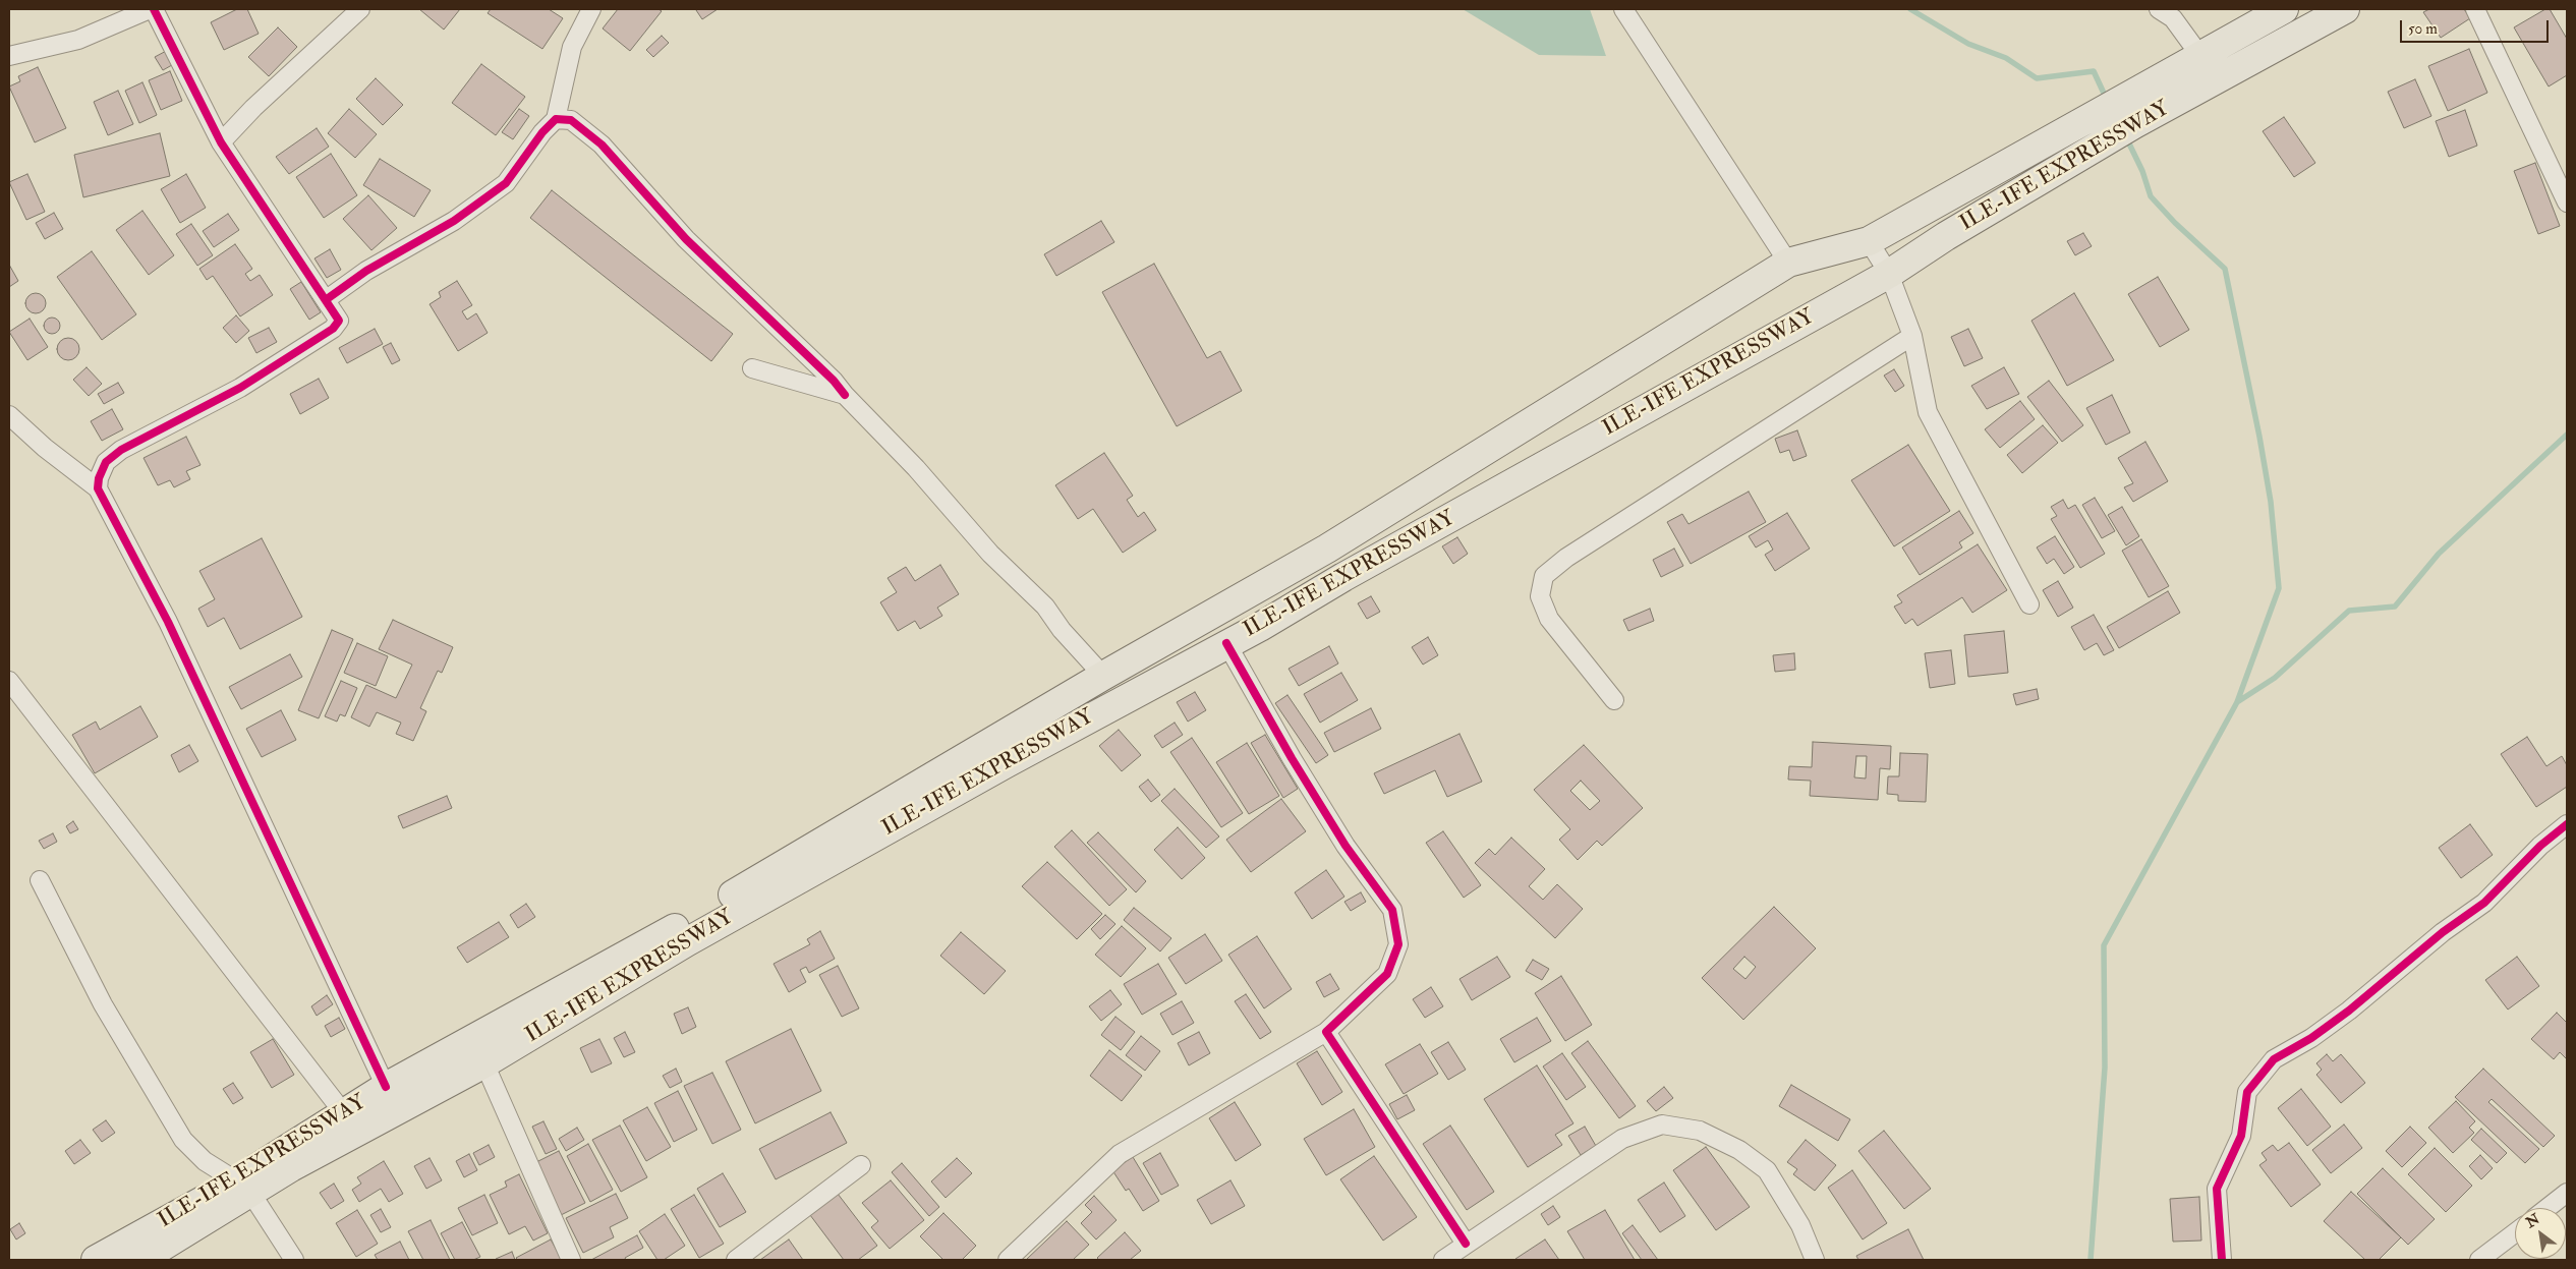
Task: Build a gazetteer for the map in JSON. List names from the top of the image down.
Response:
{
  "streets": {
    "main road": ["ILE-IFE EXPRESSWAY"]
  },
  "scale_bar": "50 m",
  "north": "top left"
}
